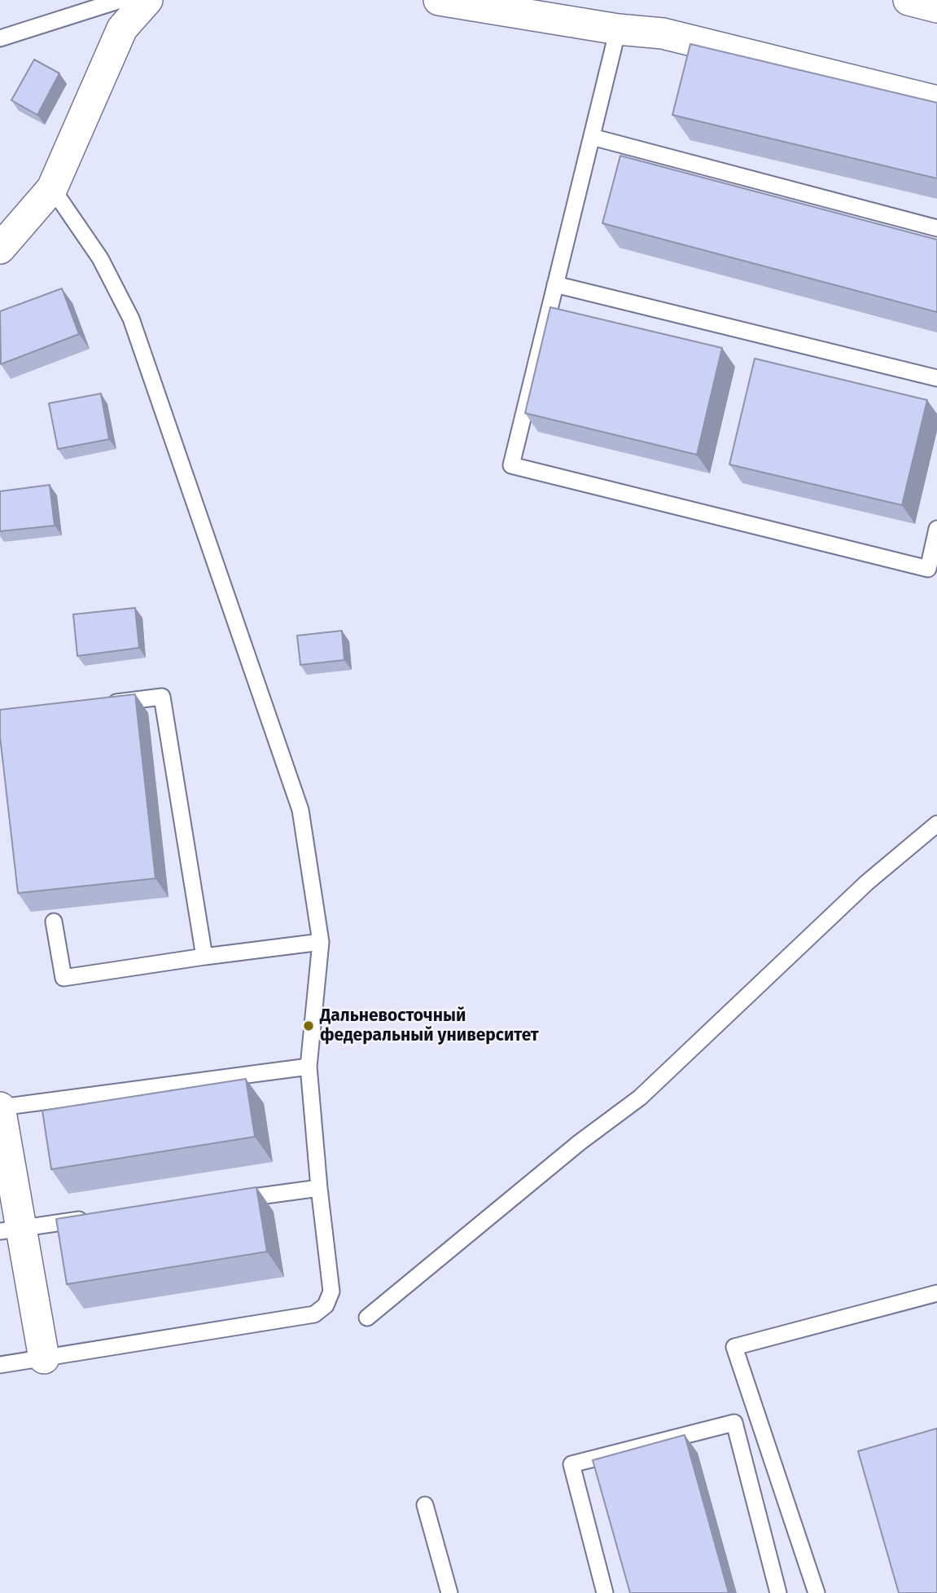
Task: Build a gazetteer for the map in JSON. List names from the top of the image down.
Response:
{
  "places": ["Дальневосточный федеральный университет"]
}
